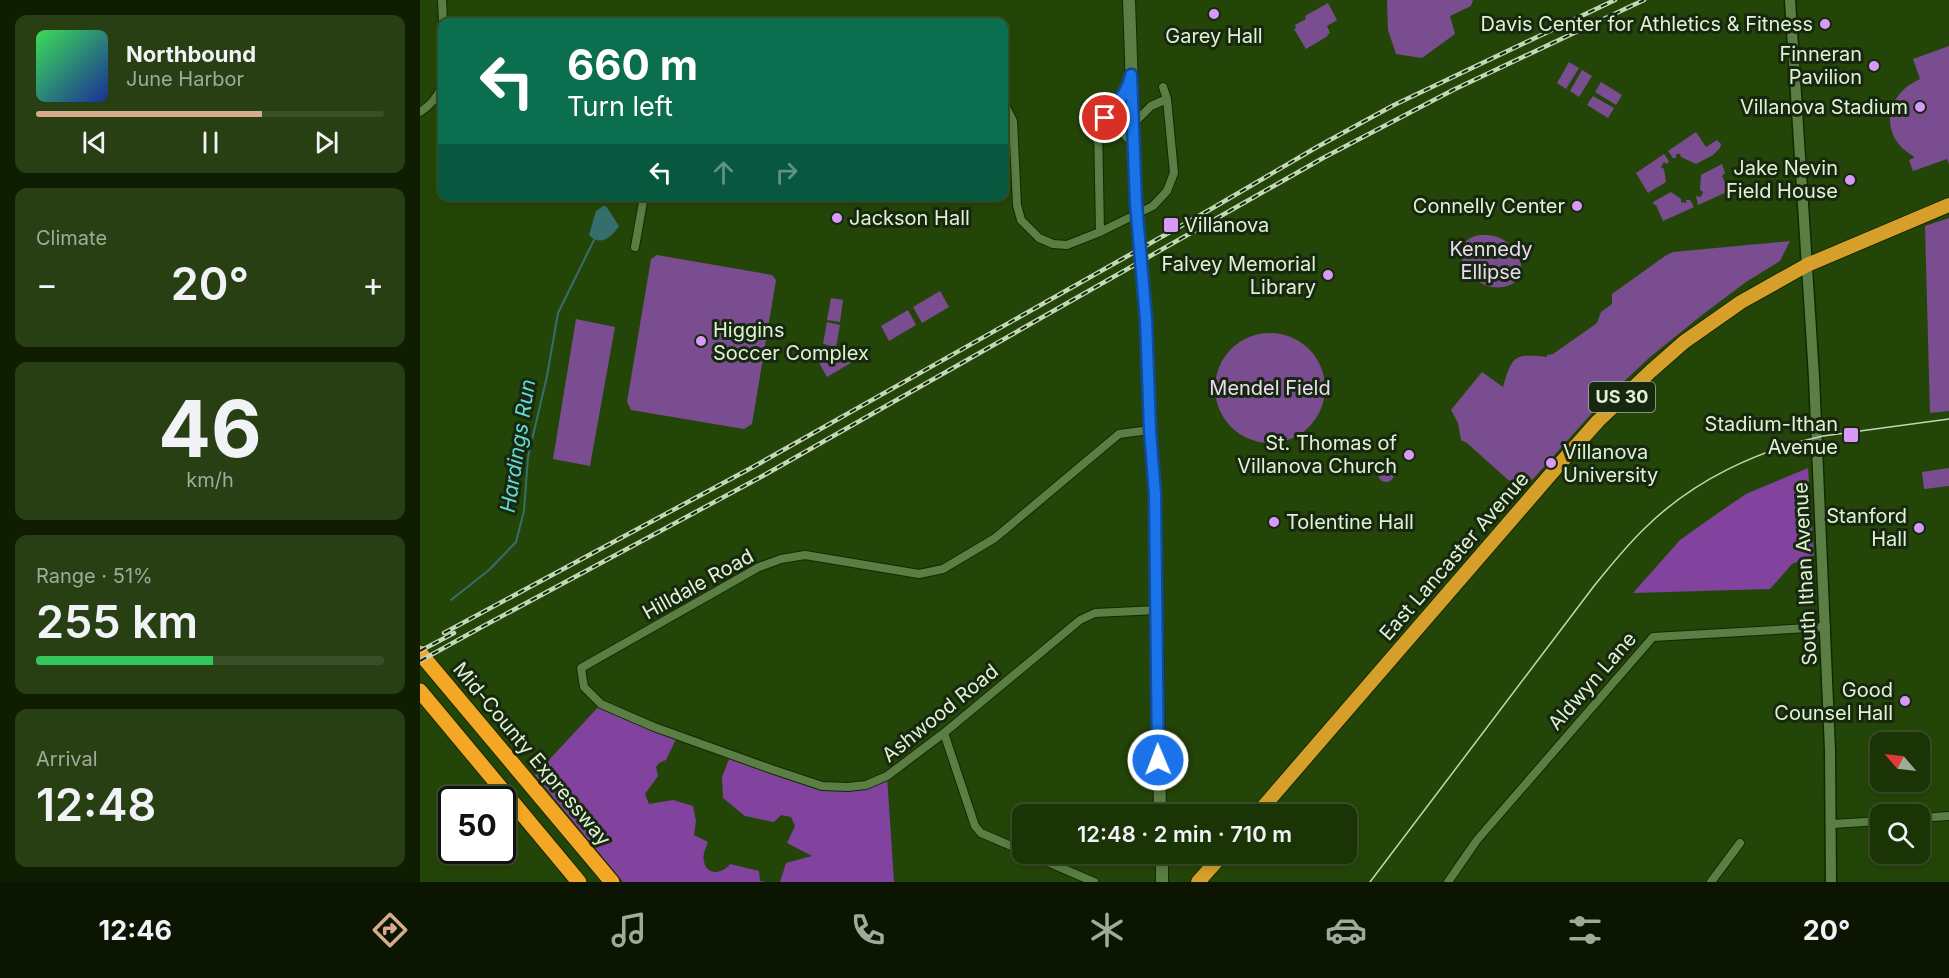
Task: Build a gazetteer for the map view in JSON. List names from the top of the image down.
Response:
{
  "streets": {
    "highway": ["US 30", "East Lancaster Avenue", "Mid-County Expressway"],
    "street": [
      "South Ithan Avenue",
      "Hilldale Road",
      "Aldwyn Lane",
      "Ashwood Road"
    ]
  },
  "crossings": [
    ["East Lancaster Avenue", "South Ithan Avenue"],
    ["South Ithan Avenue", "Aldwyn Lane"],
    ["Hilldale Road", "Ashwood Road"]
  ],
  "water": ["Hardings Run"],
  "parks": ["Kennedy Ellipse", "Mendel Field"],
  "places": {
    "other": [
      "Garey Hall",
      "Davis Center for Athletics & Fitness",
      "Finneran Pavilion",
      "Villanova Stadium",
      "Jake Nevin Field House",
      "Connelly Center",
      "Jackson Hall",
      "Falvey Memorial Library",
      "Higgins Soccer Complex",
      "St. Thomas of Villanova Church",
      "Villanova University",
      "Tolentine Hall",
      "Stanford Hall",
      "Good Counsel Hall"
    ],
    "transit": ["Villanova", "Stadium-Ithan Avenue"]
  },
  "north": "top left",
  "page": {
    "turn": ["660 m", "Turn left"],
    "song": ["Northbound", "June Harbor"],
    "tile": [
      "Climate",
      ["46", "km/h"],
      ["Range · 51%", "255 km"],
      ["Arrival", "12:48"]
    ],
    "heat": ["−", "20°", "+"],
    "limit": "50",
    "trip": "12:48 · 2 min · 710 m",
    "tabs": ["12:46", "20°"]
  }
}
